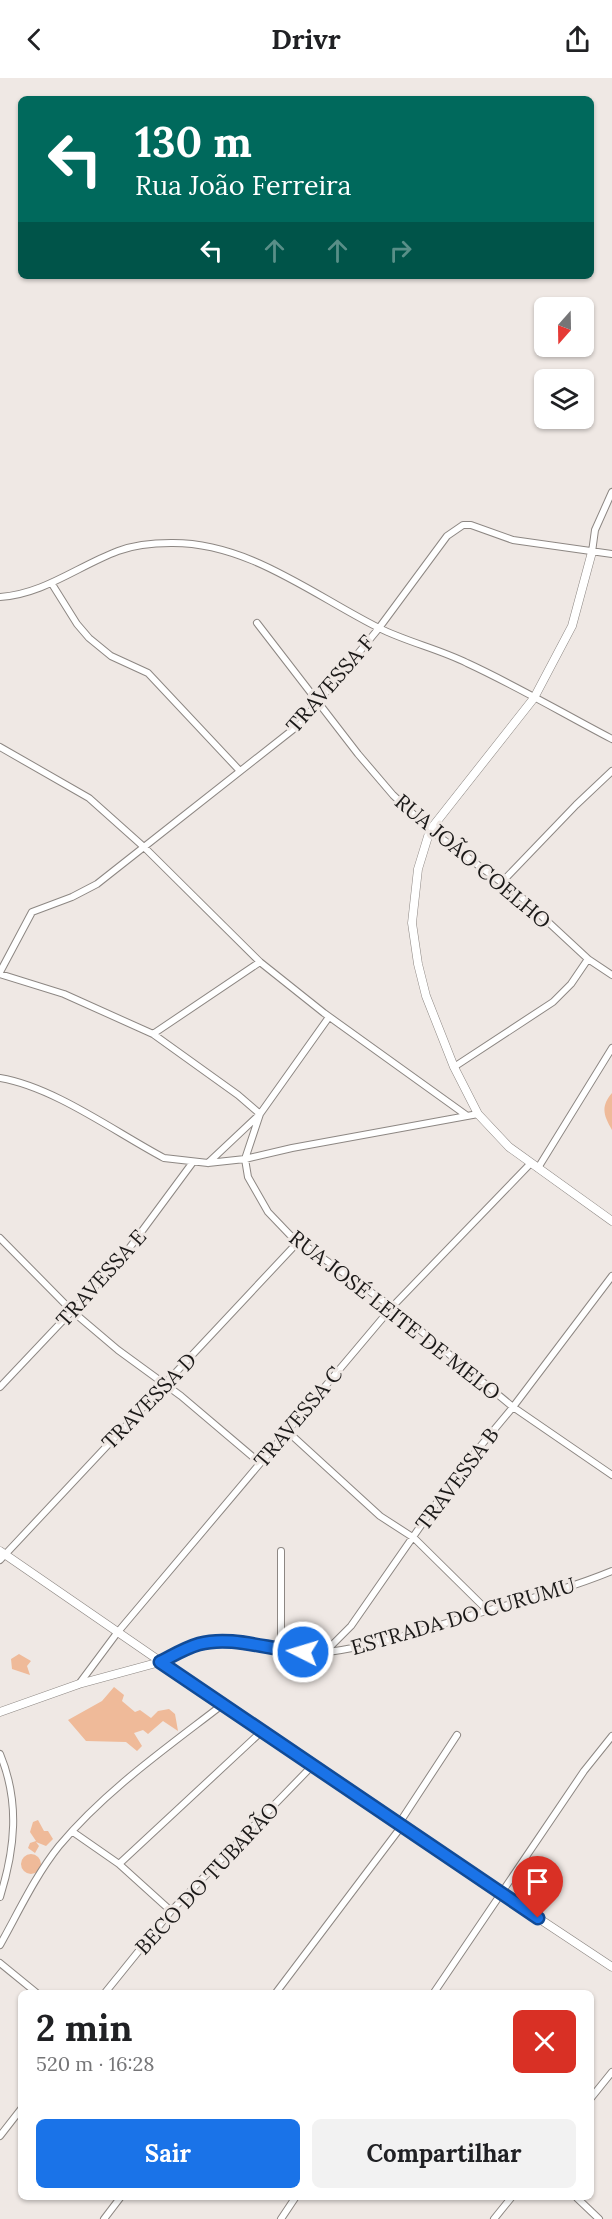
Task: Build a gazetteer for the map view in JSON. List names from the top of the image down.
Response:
{
  "streets": {
    "street": [
      "TRAVESSA F",
      "RUA JOÃO COELHO",
      "TRAVESSA E",
      "RUA JOSÉ LEITE DE MELO",
      "TRAVESSA D",
      "TRAVESSA C",
      "TRAVESSA B",
      "ESTRADA DO CURUMU",
      "BECO DO TUBARÃO"
    ]
  },
  "crossings": [
    ["TRAVESSA F", "RUA JOÃO COELHO"],
    ["RUA JOSÉ LEITE DE MELO", "TRAVESSA D"],
    ["RUA JOSÉ LEITE DE MELO", "TRAVESSA C"],
    ["RUA JOSÉ LEITE DE MELO", "TRAVESSA B"],
    ["TRAVESSA C", "ESTRADA DO CURUMU"],
    ["TRAVESSA B", "ESTRADA DO CURUMU"]
  ],
  "north": "bottom",
  "page": {
    "header": "Drivr",
    "turn": ["130 m", "Rua João Ferreira"],
    "heading": ["2 min", "520 m · 16:28"],
    "buttons": ["Sair", "Compartilhar"]
  }
}
